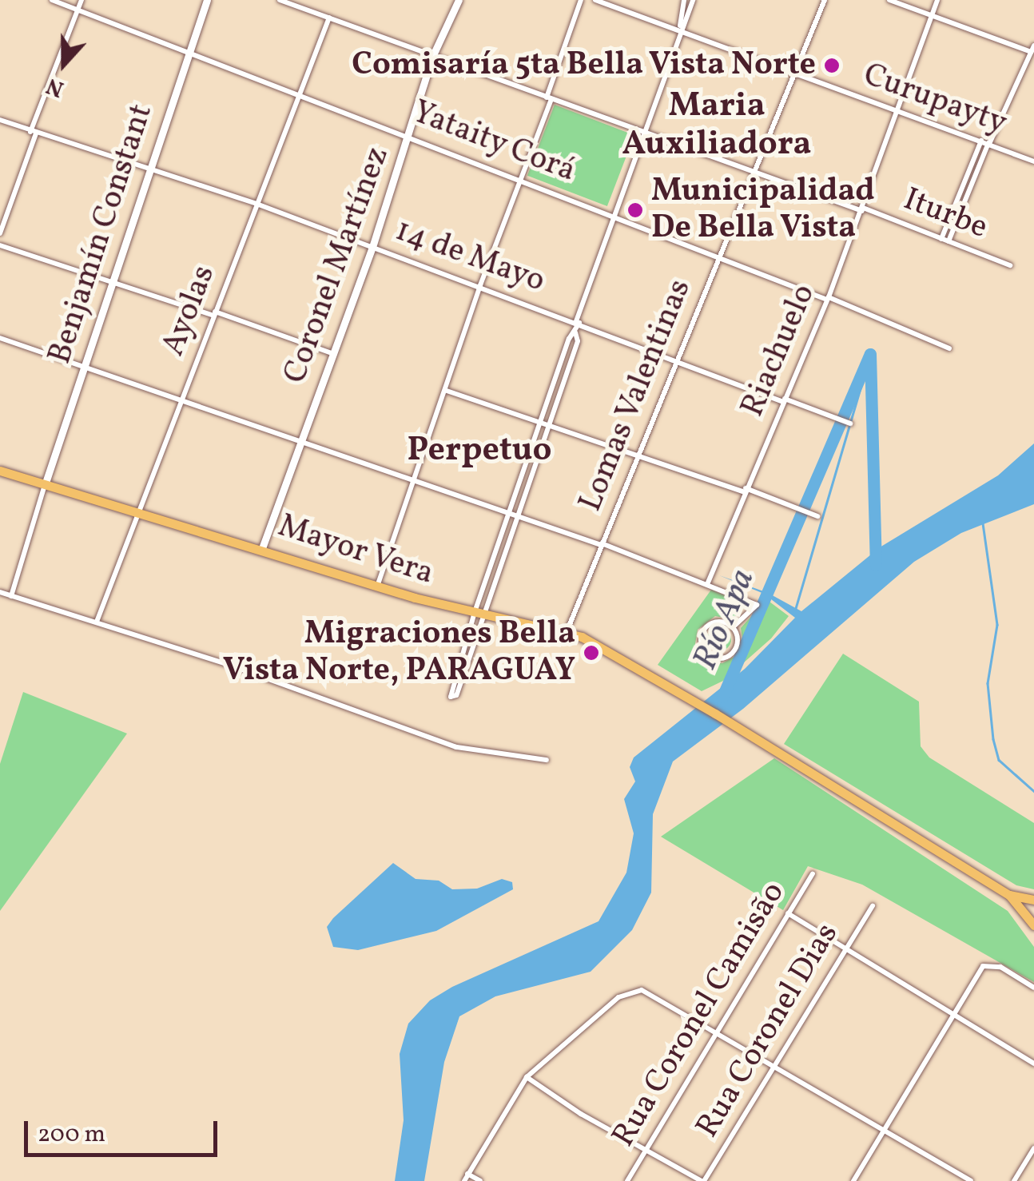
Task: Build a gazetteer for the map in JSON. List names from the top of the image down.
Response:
{
  "streets": {
    "main road": ["Mayor Vera"],
    "street": [
      "Curupayty",
      "Yataity Corá",
      "Iturbe",
      "Benjamín Constant",
      "14 de Mayo",
      "Coronel Martínez",
      "Ayolas",
      "Riachuelo",
      "Lomas Valentinas",
      "Rua Coronel Camisão",
      "Rua Coronel Dias"
    ]
  },
  "crossings": [
    ["Curupayty", "Riachuelo"],
    ["Curupayty", "Lomas Valentinas"],
    ["Yataity Corá", "Benjamín Constant"],
    ["Yataity Corá", "Coronel Martínez"],
    ["Yataity Corá", "Ayolas"],
    ["Yataity Corá", "Riachuelo"],
    ["Yataity Corá", "Lomas Valentinas"],
    ["Iturbe", "Coronel Martínez"],
    ["Iturbe", "Ayolas"],
    ["Iturbe", "Riachuelo"],
    ["Iturbe", "Lomas Valentinas"],
    ["Benjamín Constant", "14 de Mayo"],
    ["Benjamín Constant", "Mayor Vera"],
    ["14 de Mayo", "Coronel Martínez"],
    ["14 de Mayo", "Ayolas"],
    ["14 de Mayo", "Riachuelo"],
    ["14 de Mayo", "Lomas Valentinas"],
    ["Coronel Martínez", "Mayor Vera"],
    ["Ayolas", "Mayor Vera"],
    ["Lomas Valentinas", "Mayor Vera"]
  ],
  "districts": ["Maria Auxiliadora", "Perpetuo"],
  "water": ["Río Apa"],
  "places": ["Comisaría 5ta Bella Vista Norte", "Municipalidad De Bella Vista", "Migraciones Bella Vista Norte, PARAGUAY"],
  "scale_bar": "200 m",
  "north": "bottom"
}
